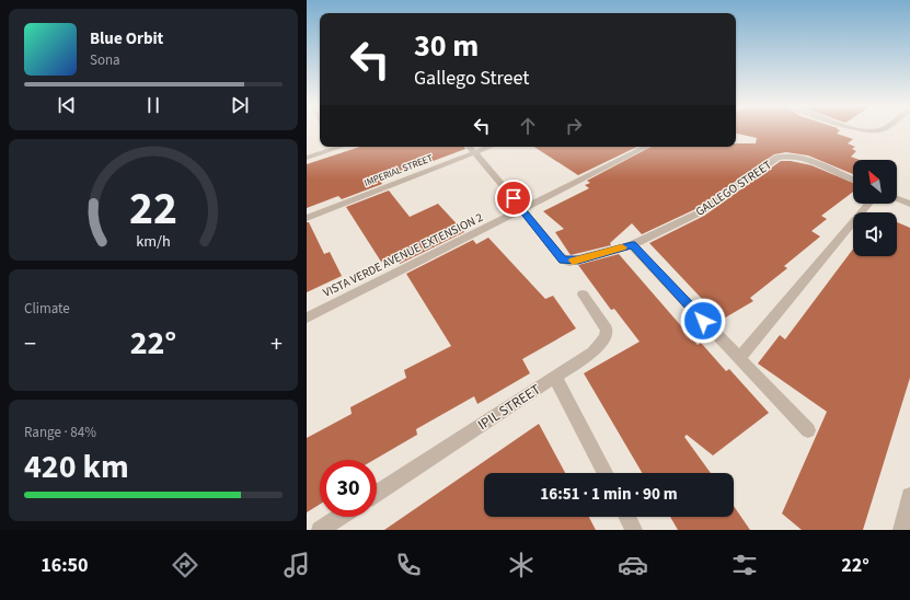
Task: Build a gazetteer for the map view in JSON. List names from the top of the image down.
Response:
{
  "streets": {
    "street": [
      "IMPERIAL STREET",
      "GALLEGO STREET",
      "VISTA VERDE AVENUE EXTENSION 2",
      "IPIL STREET"
    ]
  },
  "crossings": [
    ["IMPERIAL STREET", "GALLEGO STREET"],
    ["GALLEGO STREET", "VISTA VERDE AVENUE EXTENSION 2"]
  ],
  "north": "top left",
  "page": {
    "turn": ["30 m", "Gallego Street"],
    "song": ["Blue Orbit", "Sona"],
    "tile": [
      "Climate",
      ["Range · 84%", "420 km"]
    ],
    "heat": ["−", "22°", "+"],
    "limit": "30",
    "trip": "16:51 · 1 min · 90 m",
    "tabs": ["16:50", "22°"],
    "gauge": ["22", "km/h"]
  }
}
